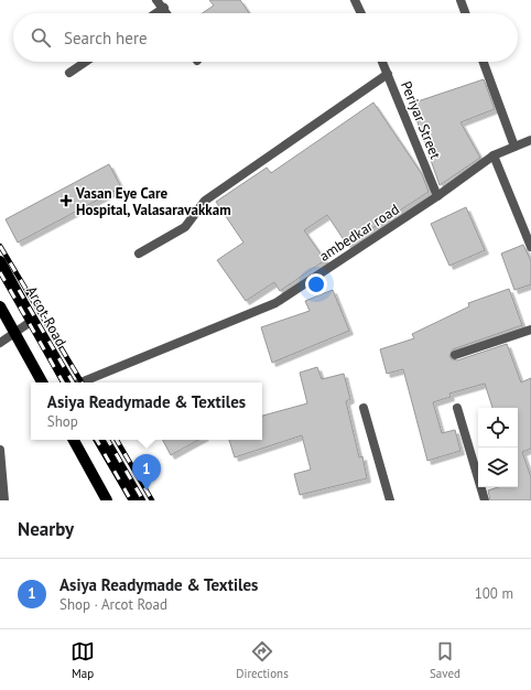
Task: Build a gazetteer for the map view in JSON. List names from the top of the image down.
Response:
{
  "streets": {
    "main road": ["Arcot Road"],
    "street": ["Periyar Street", "ambedkar road"]
  },
  "crossings": [
    ["Periyar Street", "ambedkar road"]
  ],
  "places": {
    "health": ["Vasan Eye Care Hospital, Valasaravakkam"]
  },
  "page": {
    "search": "Search here",
    "popup": ["Asiya Readymade & Textiles", "Shop"],
    "pins": "1",
    "heading": "Nearby",
    "list": [
      {
        "mark": "1",
        "name": "Asiya Readymade & Textiles",
        "note": "Shop · Arcot Road",
        "value": "100 m"
      }
    ],
    "nav": ["Map", "Directions", "Saved"]
  }
}
